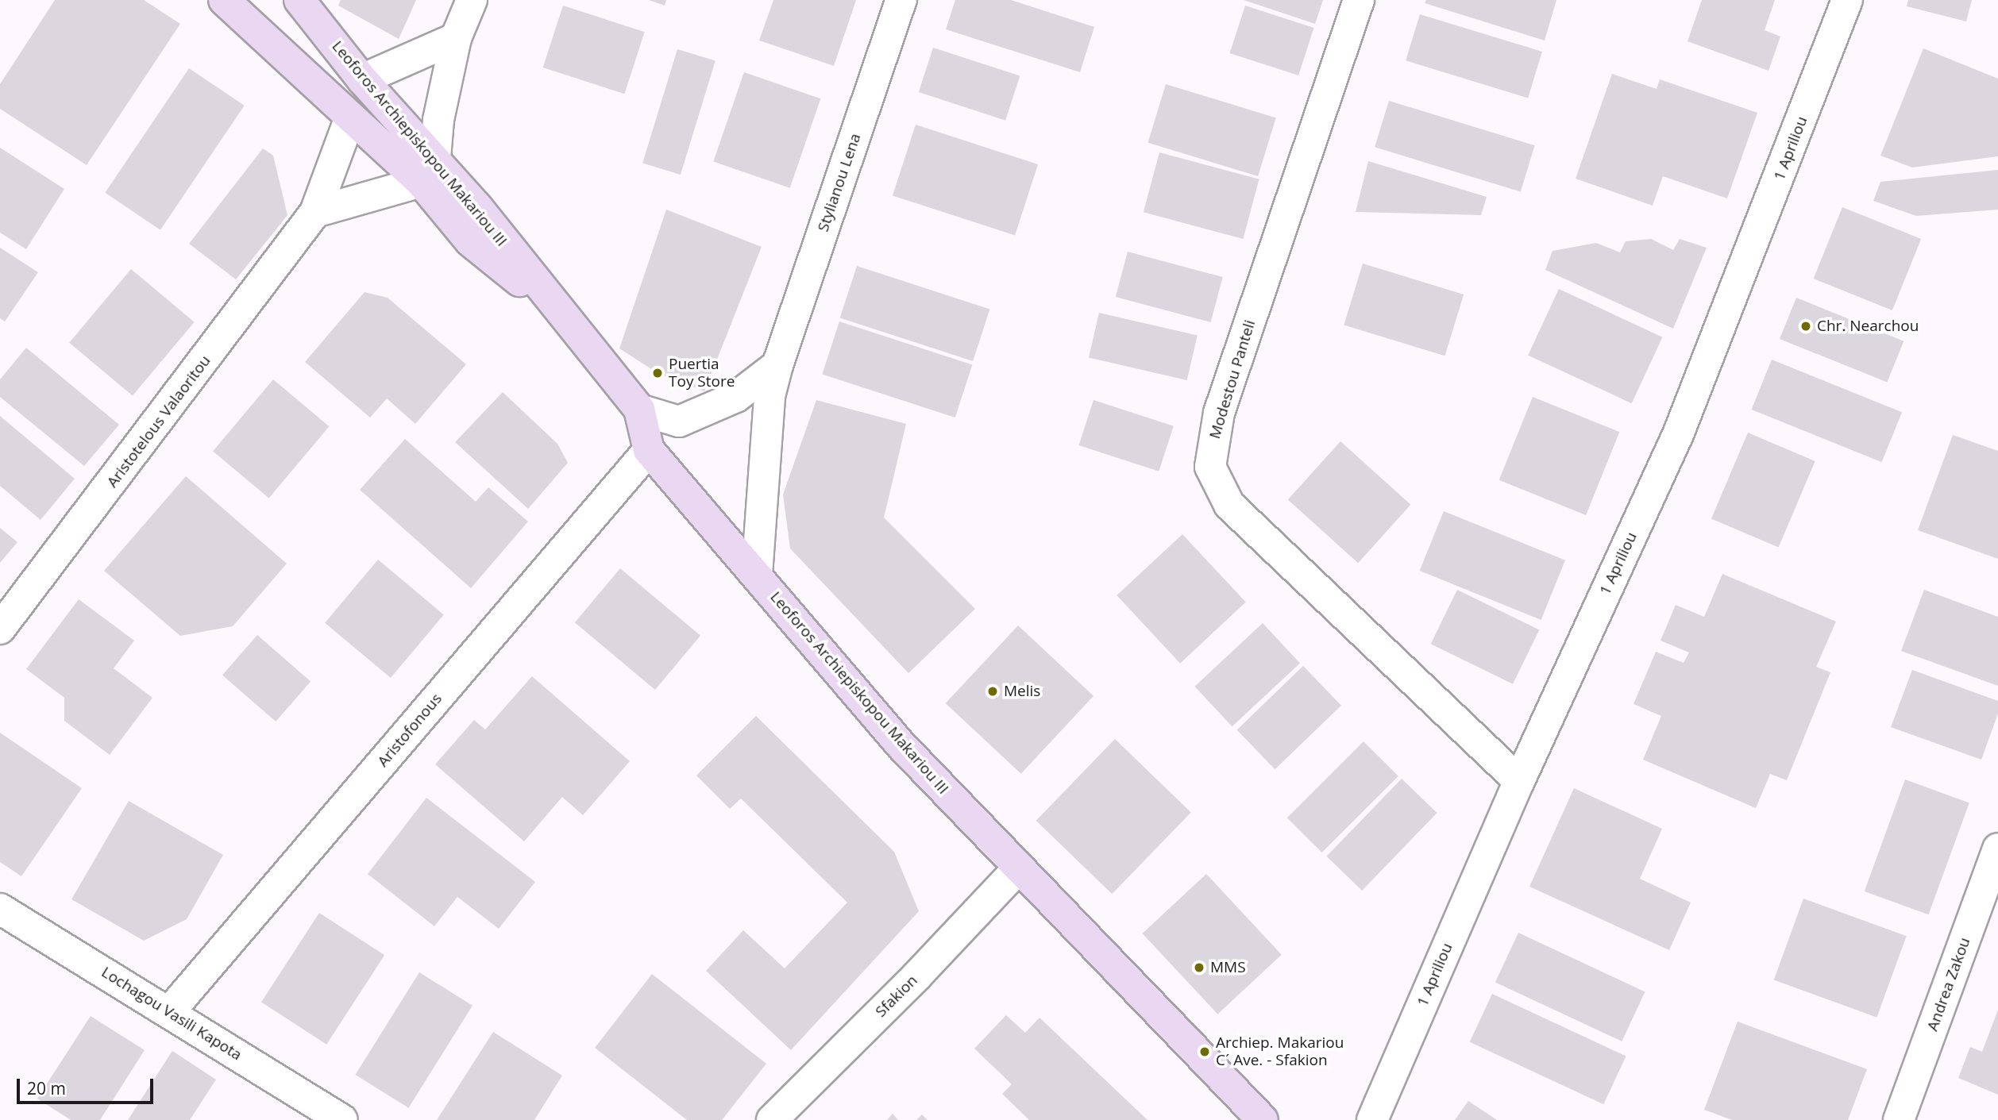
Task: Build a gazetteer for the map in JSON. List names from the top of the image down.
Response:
{
  "streets": {
    "main road": ["Leoforos Archiepiskopou Makariou III"],
    "street": [
      "1 Apriliou",
      "Stylianou Lena",
      "Modestou Panteli",
      "Aristotelous Valaoritou",
      "Aristofonous",
      "Andrea Zakou",
      "Sfakion",
      "Lochagou Vasili Kapota"
    ]
  },
  "crossings": [
    ["Leoforos Archiepiskopou Makariou III", "Stylianou Lena"],
    ["Leoforos Archiepiskopou Makariou III", "Aristotelous Valaoritou"],
    ["Leoforos Archiepiskopou Makariou III", "Aristofonous"],
    ["Leoforos Archiepiskopou Makariou III", "Sfakion"],
    ["1 Apriliou", "Modestou Panteli"],
    ["Aristofonous", "Lochagou Vasili Kapota"]
  ],
  "places": [
    "Chr. Nearchou",
    "Puertia Toy Store",
    "Melis",
    "MMS",
    "Archiep. Makariou C´ Ave. - Sfakion"
  ],
  "scale_bar": "20 m"
}
